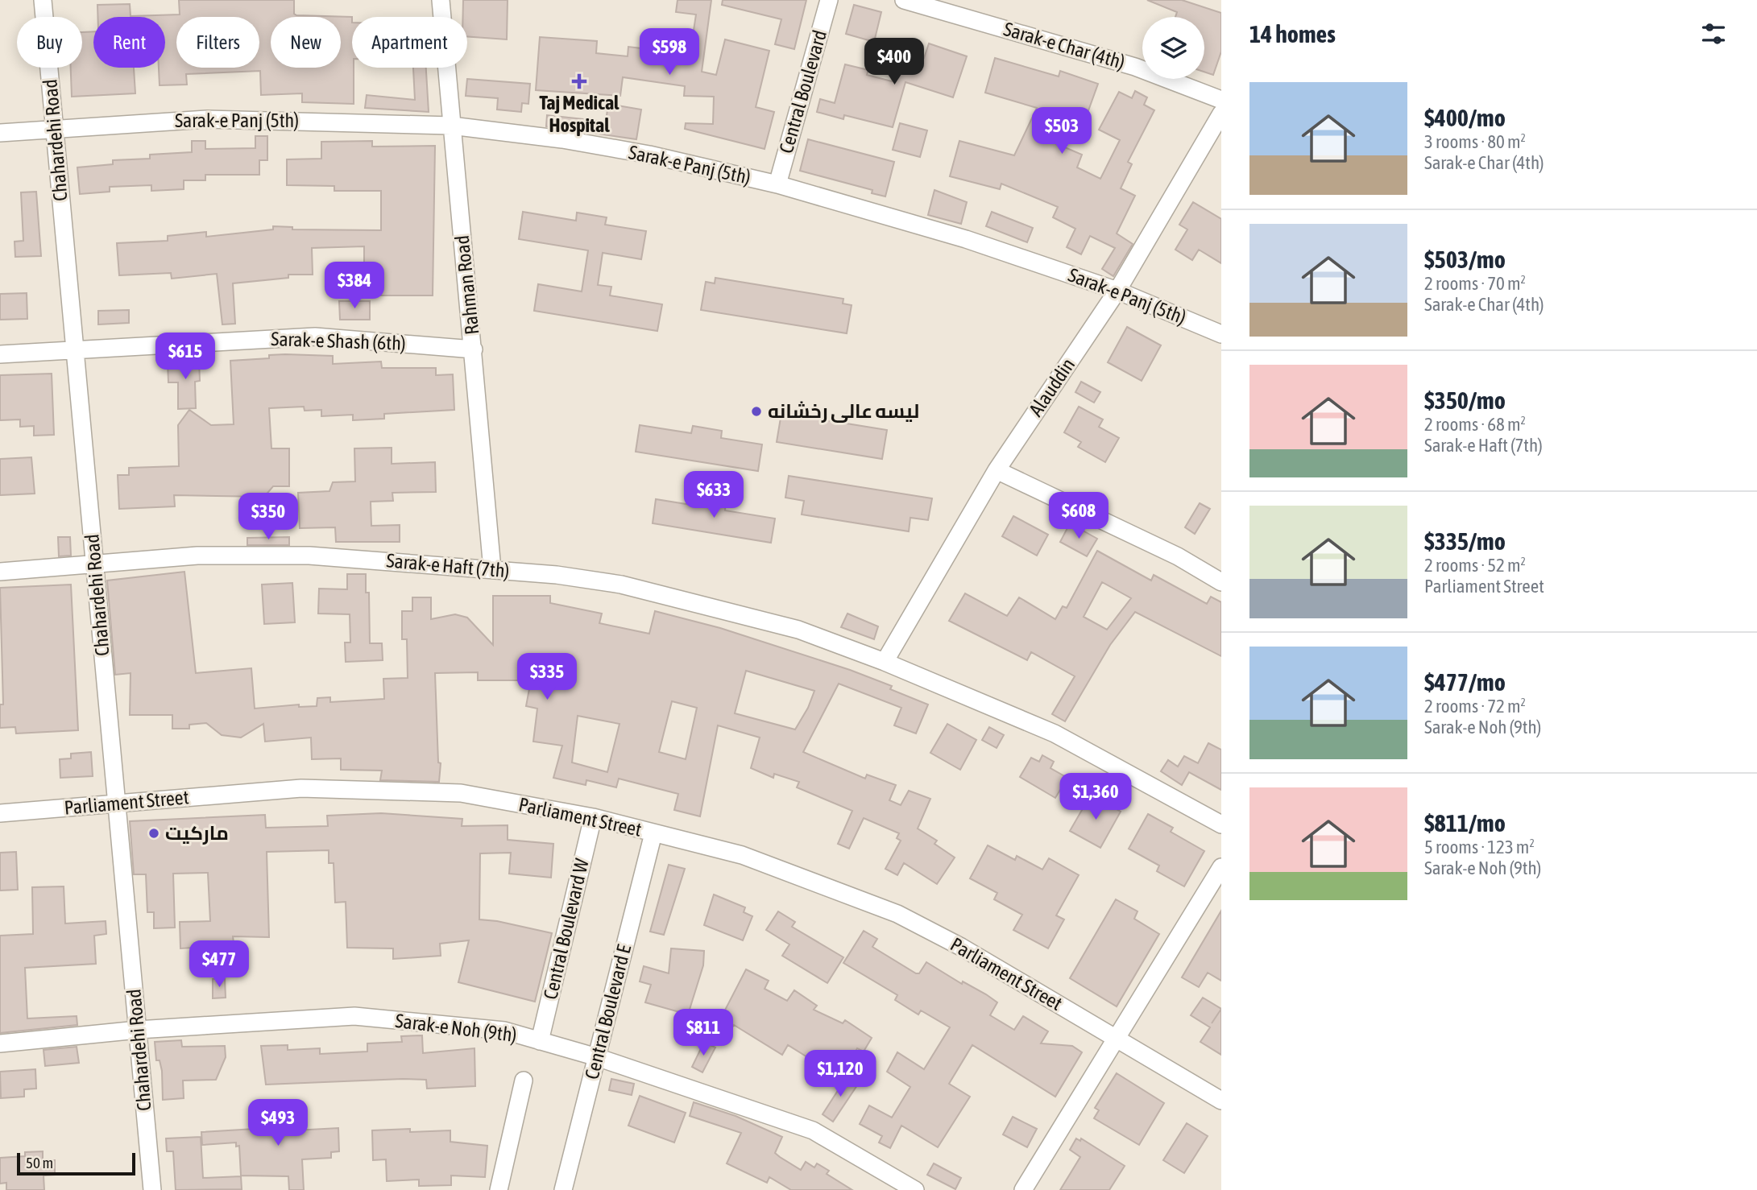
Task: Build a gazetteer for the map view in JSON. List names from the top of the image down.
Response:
{
  "streets": {
    "street": [
      "Sarak-e Char (4th)",
      "Central Boulevard",
      "Sarak-e Panj (5th)",
      "Chahardehi Road",
      "Rahman Road",
      "Sarak-e Shash (6th)",
      "Alauddin",
      "Sarak-e Haft (7th)",
      "Parliament Street",
      "Central Boulevard W",
      "Central Boulevard E",
      "Sarak-e Noh (9th)"
    ]
  },
  "crossings": [
    ["Central Boulevard", "Sarak-e Panj (5th)"],
    ["Sarak-e Panj (5th)", "Chahardehi Road"],
    ["Sarak-e Panj (5th)", "Rahman Road"],
    ["Sarak-e Panj (5th)", "Alauddin"],
    ["Chahardehi Road", "Sarak-e Shash (6th)"],
    ["Chahardehi Road", "Sarak-e Haft (7th)"],
    ["Chahardehi Road", "Parliament Street"],
    ["Chahardehi Road", "Sarak-e Noh (9th)"],
    ["Rahman Road", "Sarak-e Shash (6th)"],
    ["Rahman Road", "Sarak-e Haft (7th)"],
    ["Alauddin", "Sarak-e Haft (7th)"],
    ["Parliament Street", "Central Boulevard W"],
    ["Parliament Street", "Central Boulevard E"],
    ["Central Boulevard W", "Sarak-e Noh (9th)"],
    ["Central Boulevard E", "Sarak-e Noh (9th)"]
  ],
  "places": {
    "health": ["Taj Medical Hospital"],
    "other": ["لیسه عالی رخشانه", "مارکیت"]
  },
  "scale_bar": "50 m",
  "page": {
    "heading": "14 homes",
    "chip": [
      "Buy",
      "Rent",
      "Filters",
      "New",
      "Apartment"
    ],
    "price": [
      "$598",
      "$400",
      "$503",
      "$384",
      "$615",
      "$633",
      "$608",
      "$350",
      "$335",
      "$1,360",
      "$477",
      "$811",
      "$1,120",
      "$493"
    ],
    "list": [
      {
        "name": "$400/mo",
        "note": "3 rooms · 80 m² · Sarak-e Char (4th)"
      },
      {
        "name": "$503/mo",
        "note": "2 rooms · 70 m² · Sarak-e Char (4th)"
      },
      {
        "name": "$350/mo",
        "note": "2 rooms · 68 m² · Sarak-e Haft (7th)"
      },
      {
        "name": "$335/mo",
        "note": "2 rooms · 52 m² · Parliament Street"
      },
      {
        "name": "$477/mo",
        "note": "2 rooms · 72 m² · Sarak-e Noh (9th)"
      },
      {
        "name": "$811/mo",
        "note": "5 rooms · 123 m² · Sarak-e Noh (9th)"
      }
    ],
    "scale": "50 m"
  }
}
